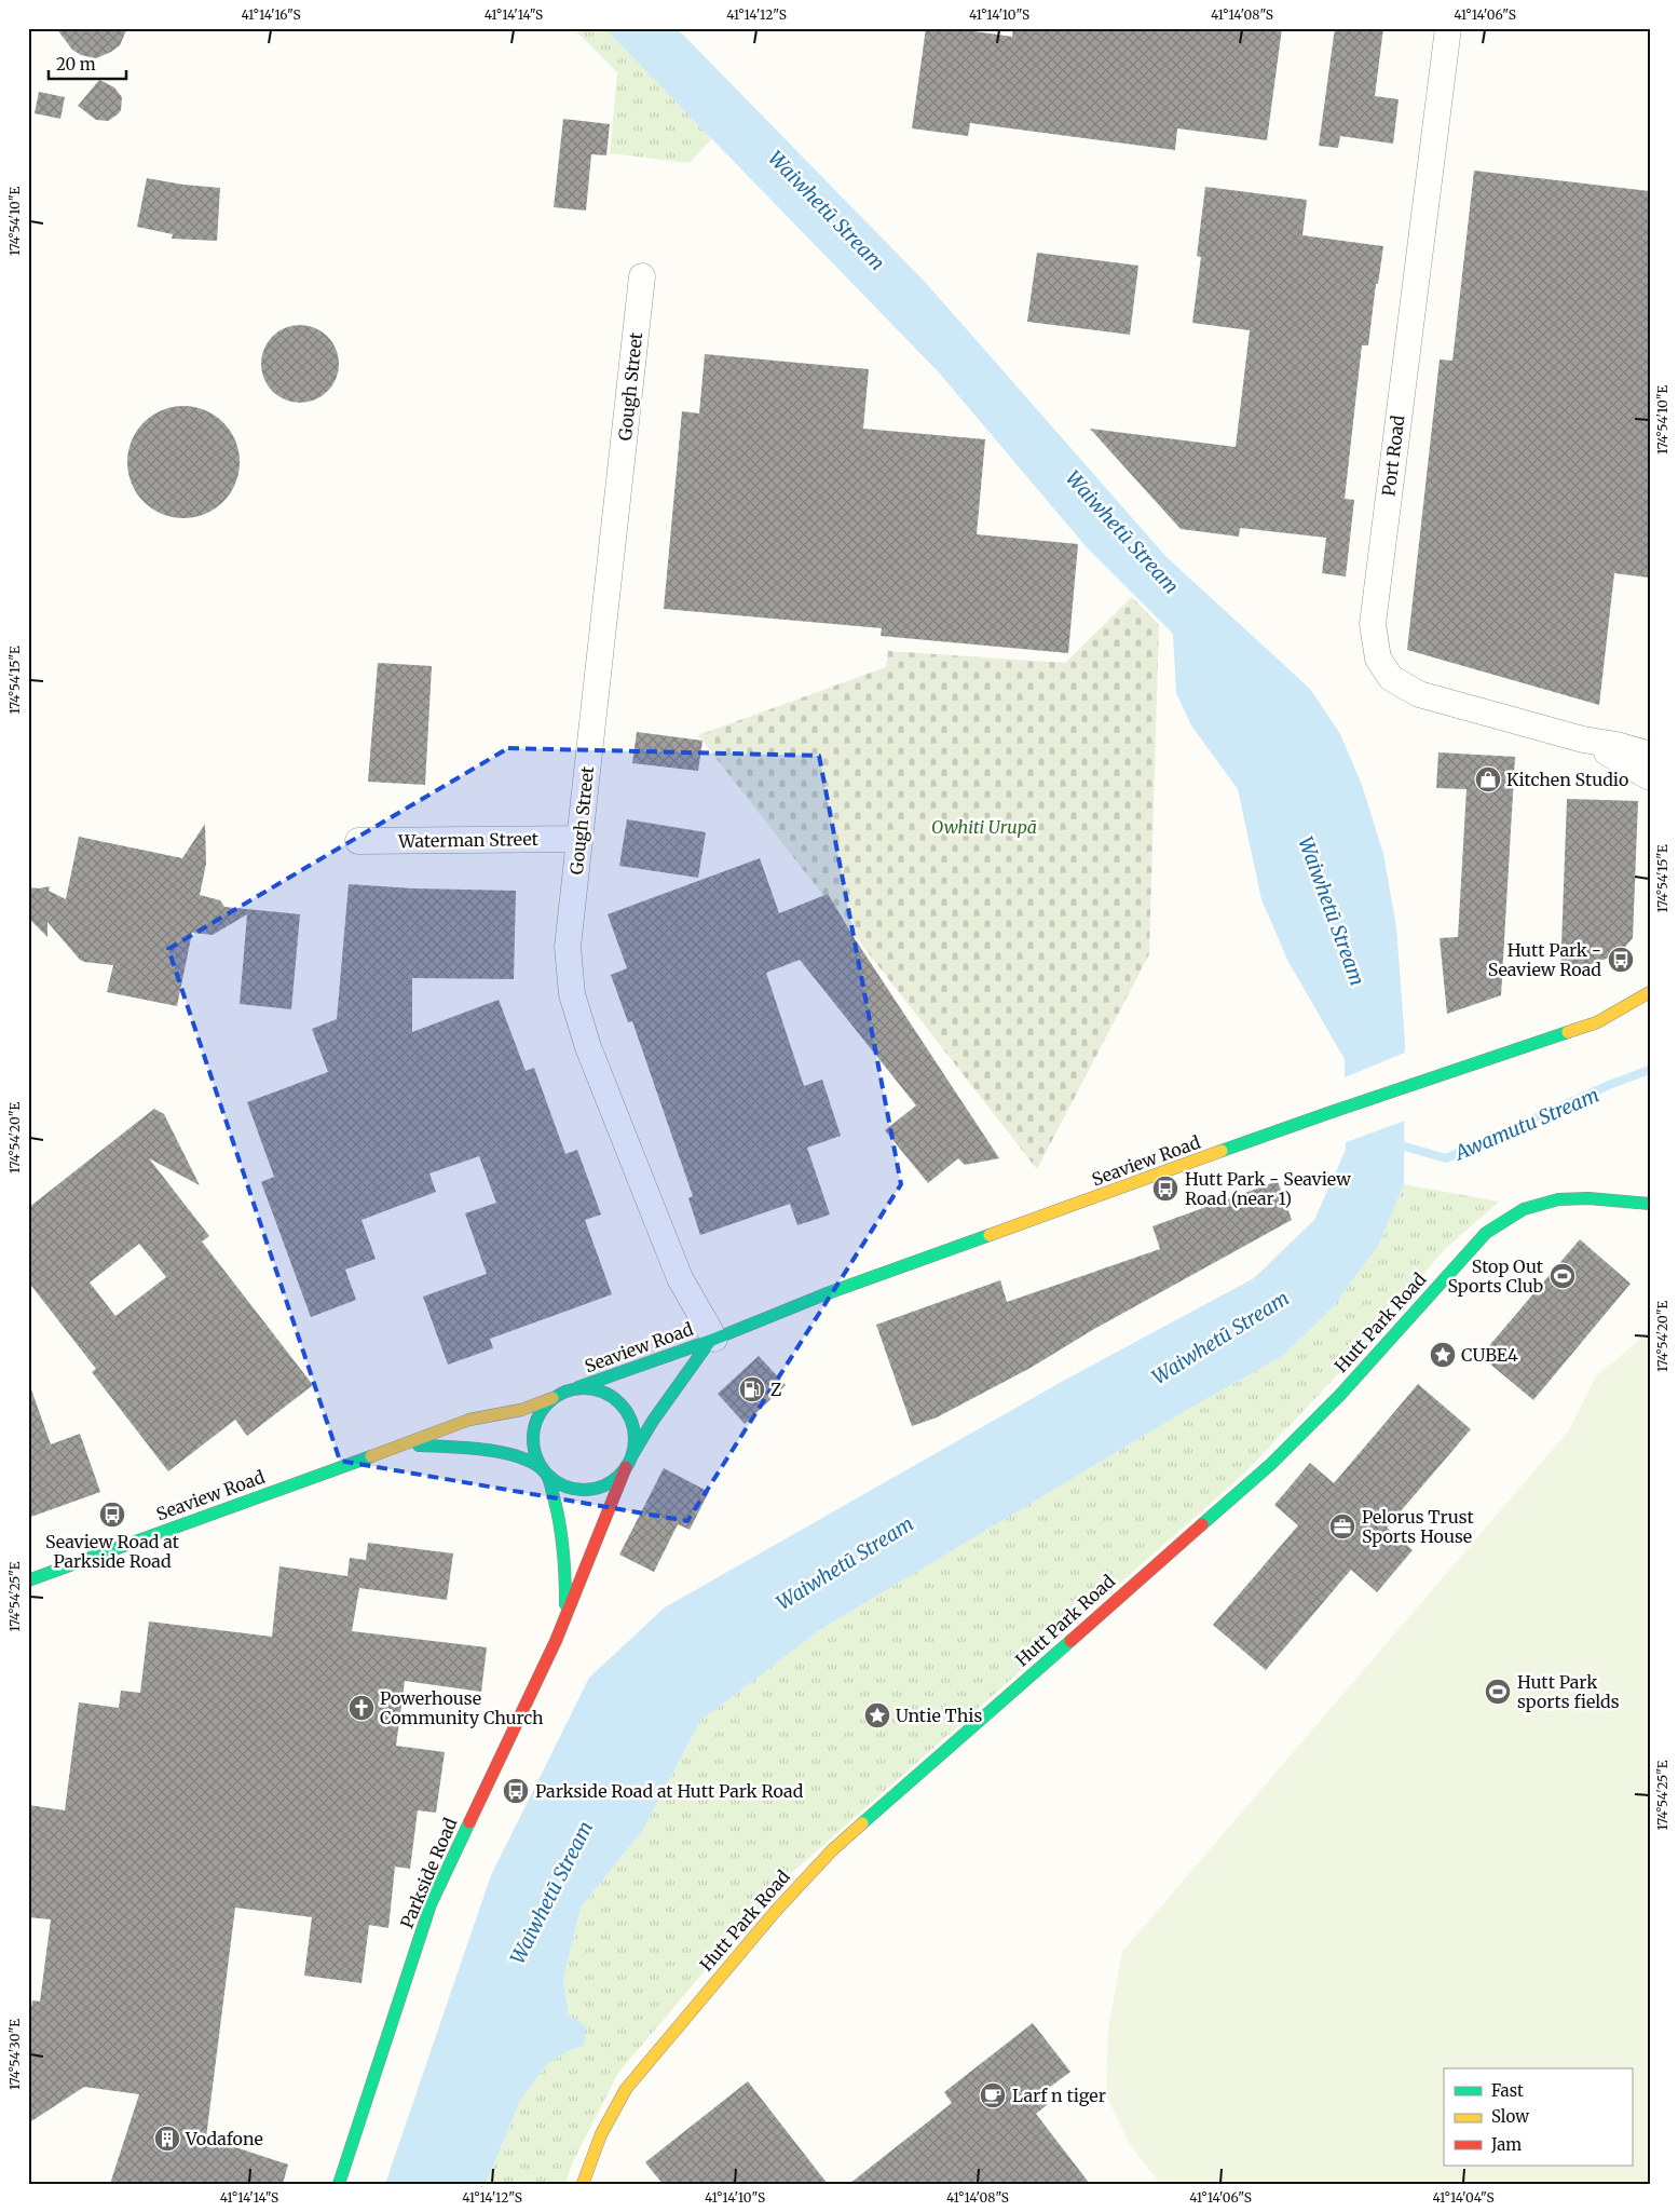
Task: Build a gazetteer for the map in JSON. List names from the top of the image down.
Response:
{
  "streets": {
    "main road": ["Seaview Road", "Hutt Park Road", "Parkside Road"],
    "street": ["Gough Street", "Port Road", "Waterman Street"]
  },
  "crossings": [
    ["Gough Street", "Waterman Street"],
    ["Gough Street", "Seaview Road"],
    ["Seaview Road", "Parkside Road"]
  ],
  "water": ["Waiwhetū Stream", "Awamutu Stream"],
  "parks": ["Owhiti Urupā"],
  "places": {
    "shop": ["Kitchen Studio"],
    "bus stop": [
      "Hutt Park - Seaview Road",
      "Hutt Park - Seaview Road (near 1)",
      "Seaview Road at Parkside Road",
      "Parkside Road at Hutt Park Road"
    ],
    "sports": ["Stop Out Sports Club", "Hutt Park sports fields"],
    "place": ["CUBE4", "Untie This"],
    "fuel station": ["Z"],
    "office": ["Pelorus Trust Sports House"],
    "church": ["Powerhouse Community Church"],
    "cafe": ["Larf n tiger"],
    "building": ["Vodafone"]
  },
  "legend": ["Fast", "Slow", "Jam"],
  "scale_bar": "20 m",
  "coordinates": [
    "41°14'16\"S",
    "41°14'14\"S",
    "41°14'12\"S",
    "41°14'10\"S",
    "41°14'08\"S",
    "41°14'06\"S",
    "174°54'10\"E",
    "174°54'15\"E",
    "174°54'20\"E",
    "174°54'25\"E",
    "174°54'30\"E",
    "41°14'04\"S"
  ]
}
